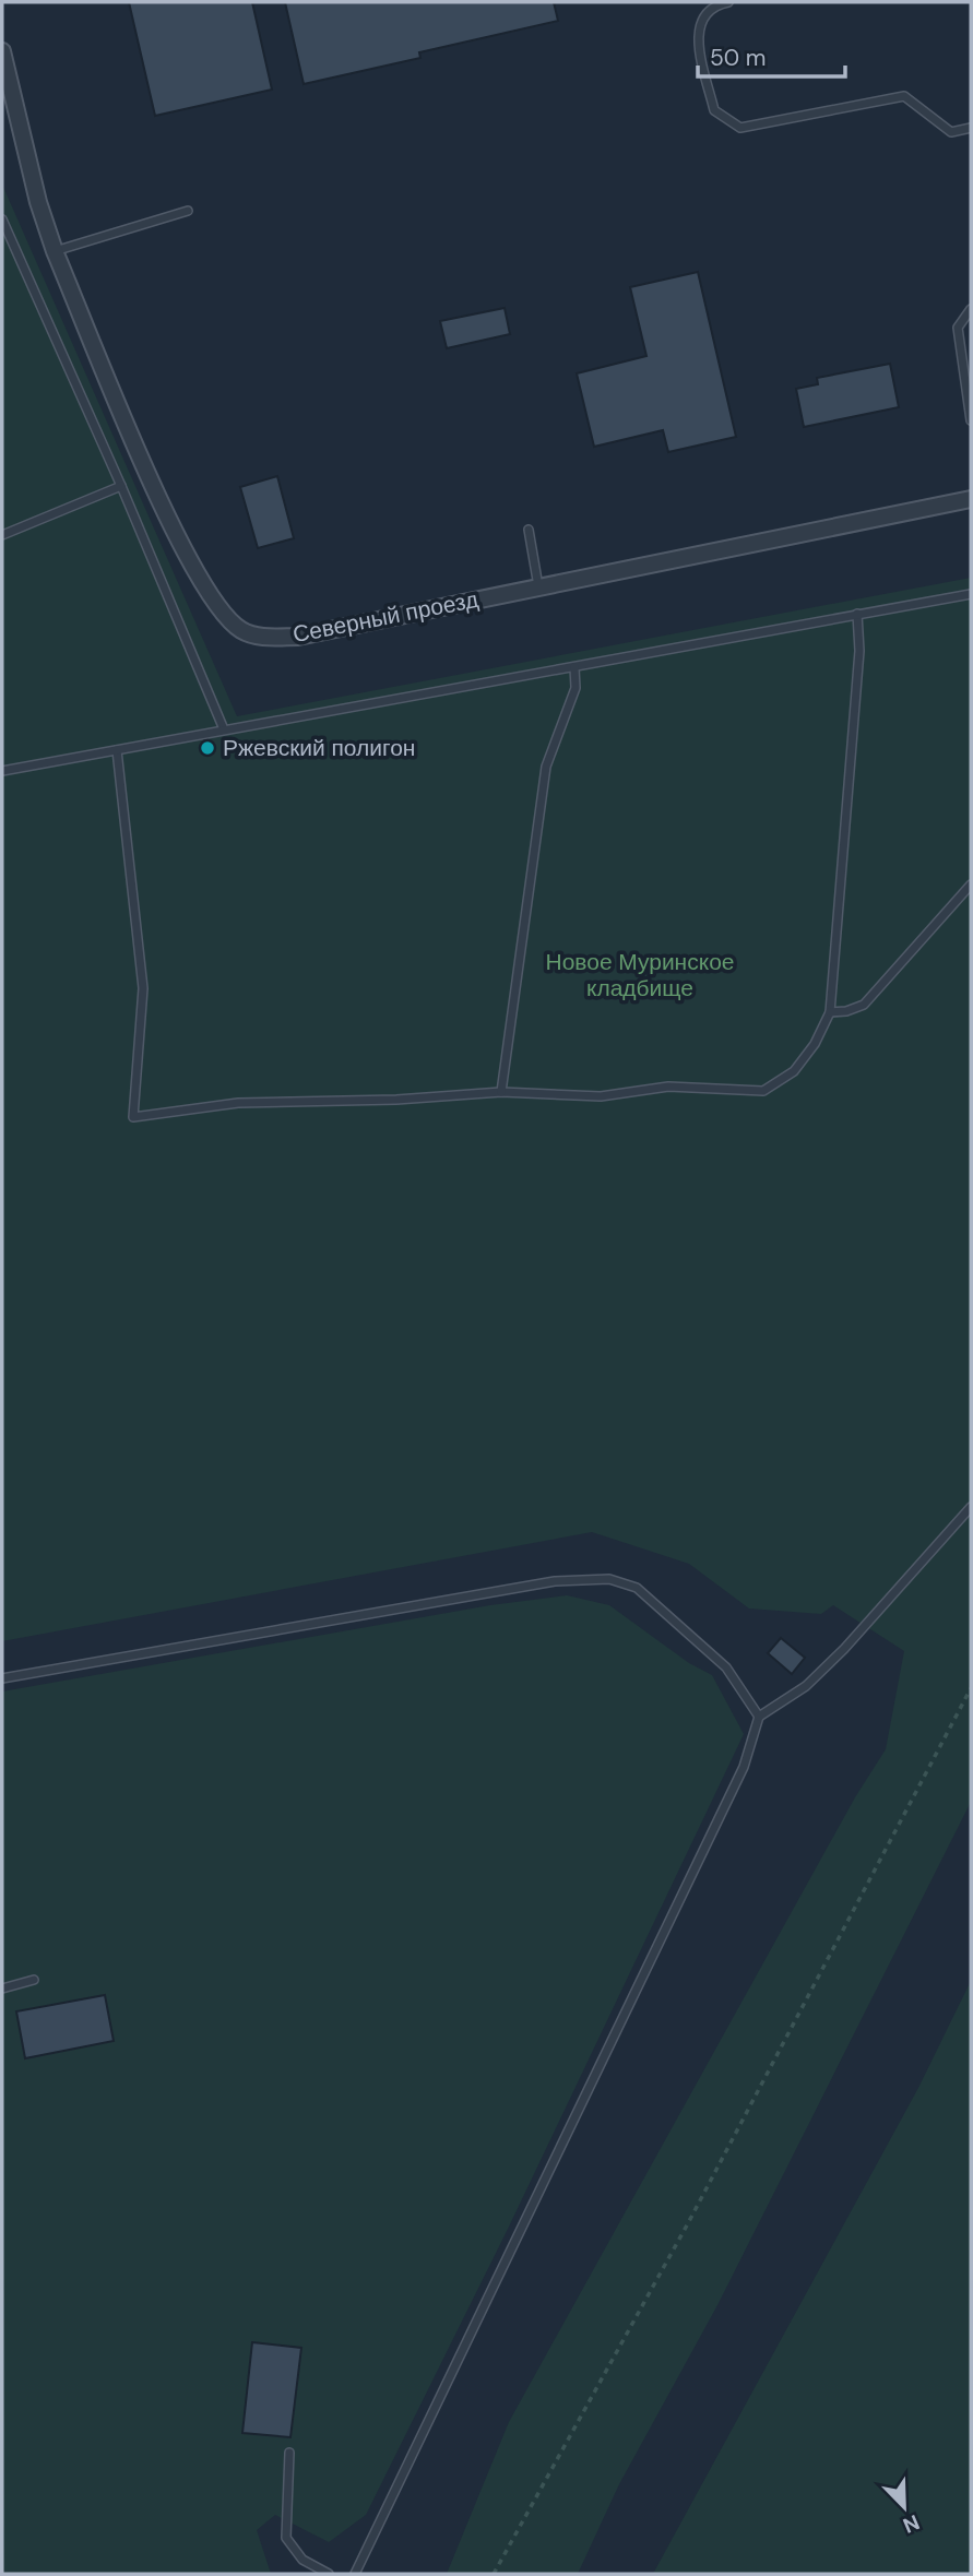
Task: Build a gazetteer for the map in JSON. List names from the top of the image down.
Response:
{
  "streets": {
    "street": ["Северный проезд"]
  },
  "parks": ["Новое Муринское кладбище"],
  "places": ["Ржевский полигон"],
  "scale_bar": "50 m",
  "north": "bottom right"
}
